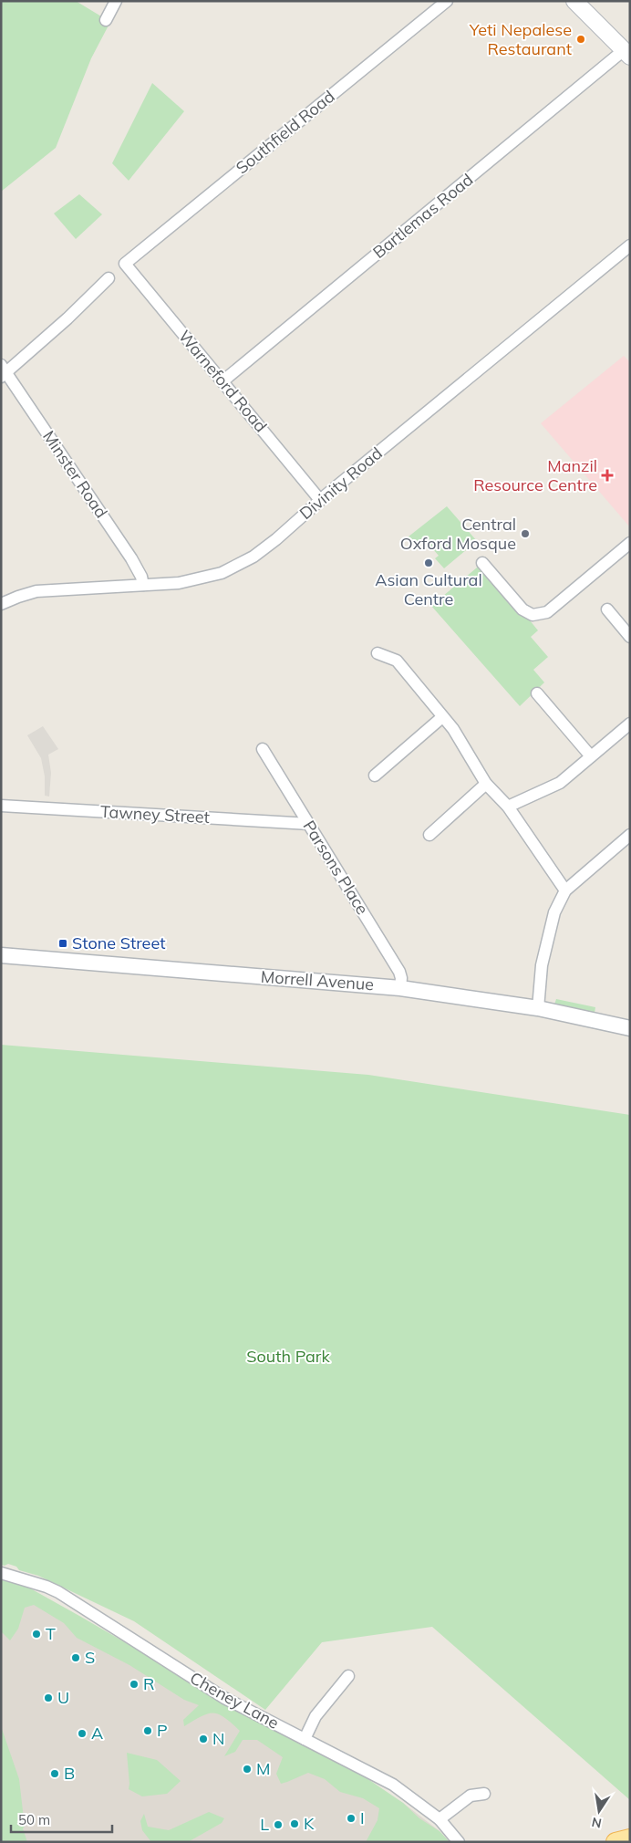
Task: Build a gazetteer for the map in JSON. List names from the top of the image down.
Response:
{
  "streets": {
    "street": [
      "Southfield Road",
      "Bartlemas Road",
      "Warneford Road",
      "Minster Road",
      "Divinity Road",
      "Tawney Street",
      "Parsons Place",
      "Morrell Avenue",
      "Cheney Lane"
    ]
  },
  "crossings": [
    ["Southfield Road", "Warneford Road"],
    ["Bartlemas Road", "Warneford Road"],
    ["Warneford Road", "Divinity Road"],
    ["Minster Road", "Divinity Road"],
    ["Tawney Street", "Parsons Place"],
    ["Parsons Place", "Morrell Avenue"]
  ],
  "parks": ["South Park"],
  "places": {
    "other": [
      "Yeti Nepalese Restaurant",
      "Central Oxford Mosque",
      "Asian Cultural Centre",
      "T",
      "S",
      "R",
      "U",
      "P",
      "A",
      "N",
      "M",
      "B",
      "I",
      "K",
      "L"
    ],
    "health": ["Manzil Resource Centre"],
    "transit": ["Stone Street"]
  },
  "scale_bar": "50 m",
  "north": "bottom"
}
